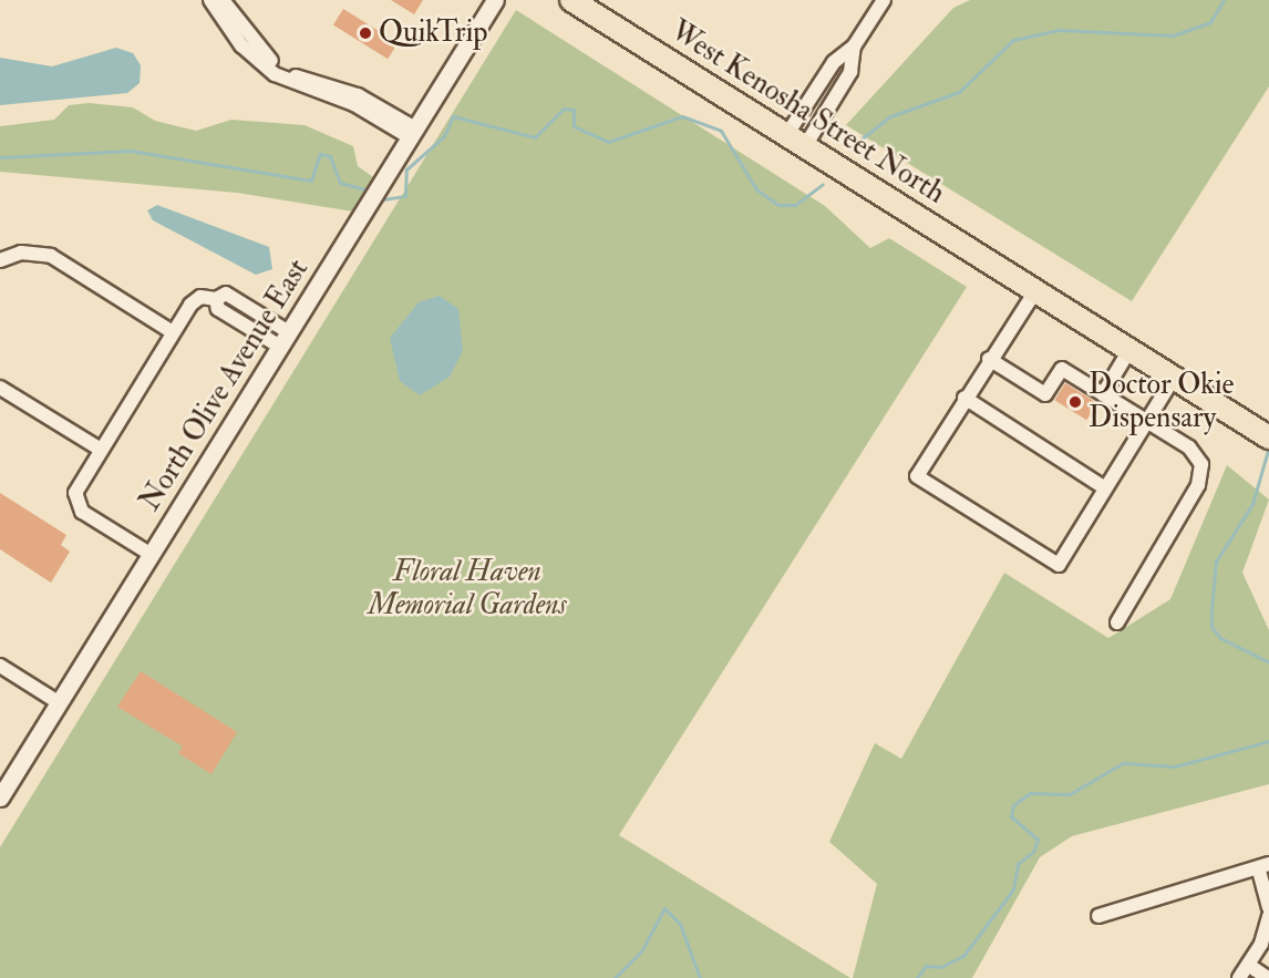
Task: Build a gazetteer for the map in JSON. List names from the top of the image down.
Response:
{
  "streets": {
    "main road": ["West Kenosha Street North"],
    "street": ["North Olive Avenue East"]
  },
  "parks": ["Floral Haven Memorial Gardens"],
  "places": ["QuikTrip", "Doctor Okie Dispensary"]
}
